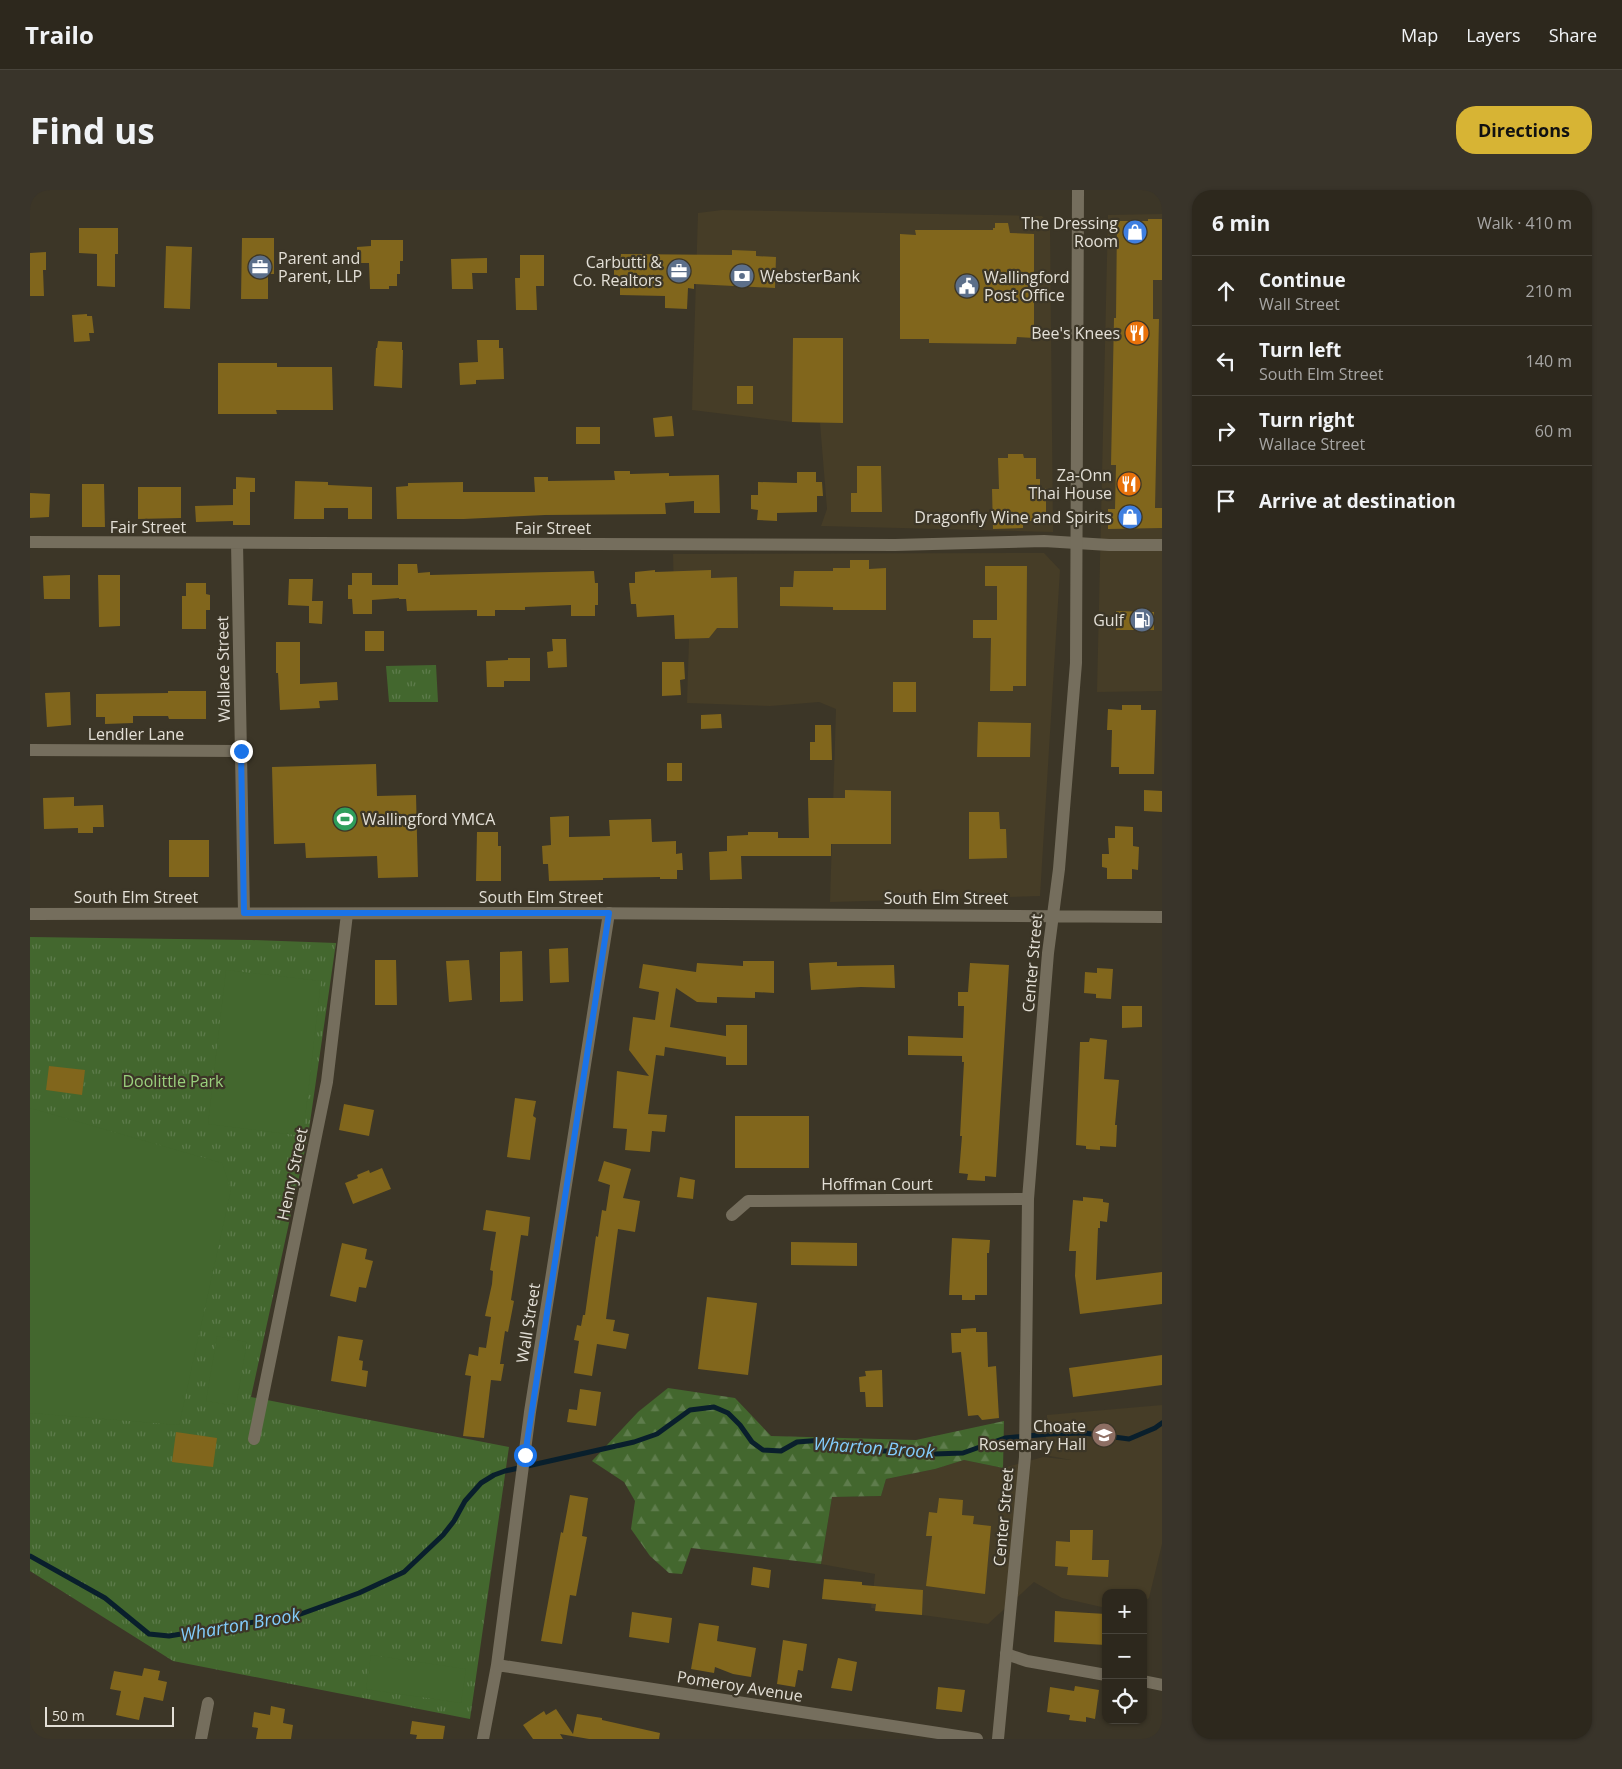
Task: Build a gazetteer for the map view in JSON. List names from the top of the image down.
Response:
{
  "streets": {
    "street": [
      "Fair Street",
      "Wallace Street",
      "Lendler Lane",
      "South Elm Street",
      "Center Street",
      "Henry Street",
      "Hoffman Court",
      "Wall Street",
      "Pomeroy Avenue"
    ]
  },
  "crossings": [
    ["Fair Street", "Wallace Street"],
    ["Fair Street", "Center Street"],
    ["Wallace Street", "Lendler Lane"],
    ["Wallace Street", "South Elm Street"],
    ["South Elm Street", "Center Street"],
    ["South Elm Street", "Henry Street"],
    ["South Elm Street", "Wall Street"],
    ["Center Street", "Hoffman Court"],
    ["Wall Street", "Pomeroy Avenue"]
  ],
  "water": ["Wharton Brook"],
  "parks": ["Doolittle Park"],
  "places": {
    "shop": ["The Dressing Room", "Dragonfly Wine and Spirits"],
    "office": ["Parent and Parent, LLP", "Carbutti & Co. Realtors"],
    "bank": ["WebsterBank"],
    "public building": ["Wallingford Post Office"],
    "restaurant": ["Bee's Knees", "Za-Onn Thai House"],
    "fuel station": ["Gulf"],
    "sports": ["Wallingford YMCA"],
    "school or university": ["Choate Rosemary Hall"]
  },
  "scale_bar": "50 m",
  "page": {
    "header": "Trailo",
    "nav": ["Map", "Layers", "Share"],
    "buttons": "Directions",
    "title": "Find us",
    "heading": ["6 min", "Walk · 410 m"],
    "list": [
      ["Continue", "Wall Street", "210 m"],
      ["Turn left", "South Elm Street", "140 m"],
      ["Turn right", "Wallace Street", "60 m"],
      "Arrive at destination"
    ],
    "map_buttons": ["+", "−"],
    "scale": "50 m"
  }
}
